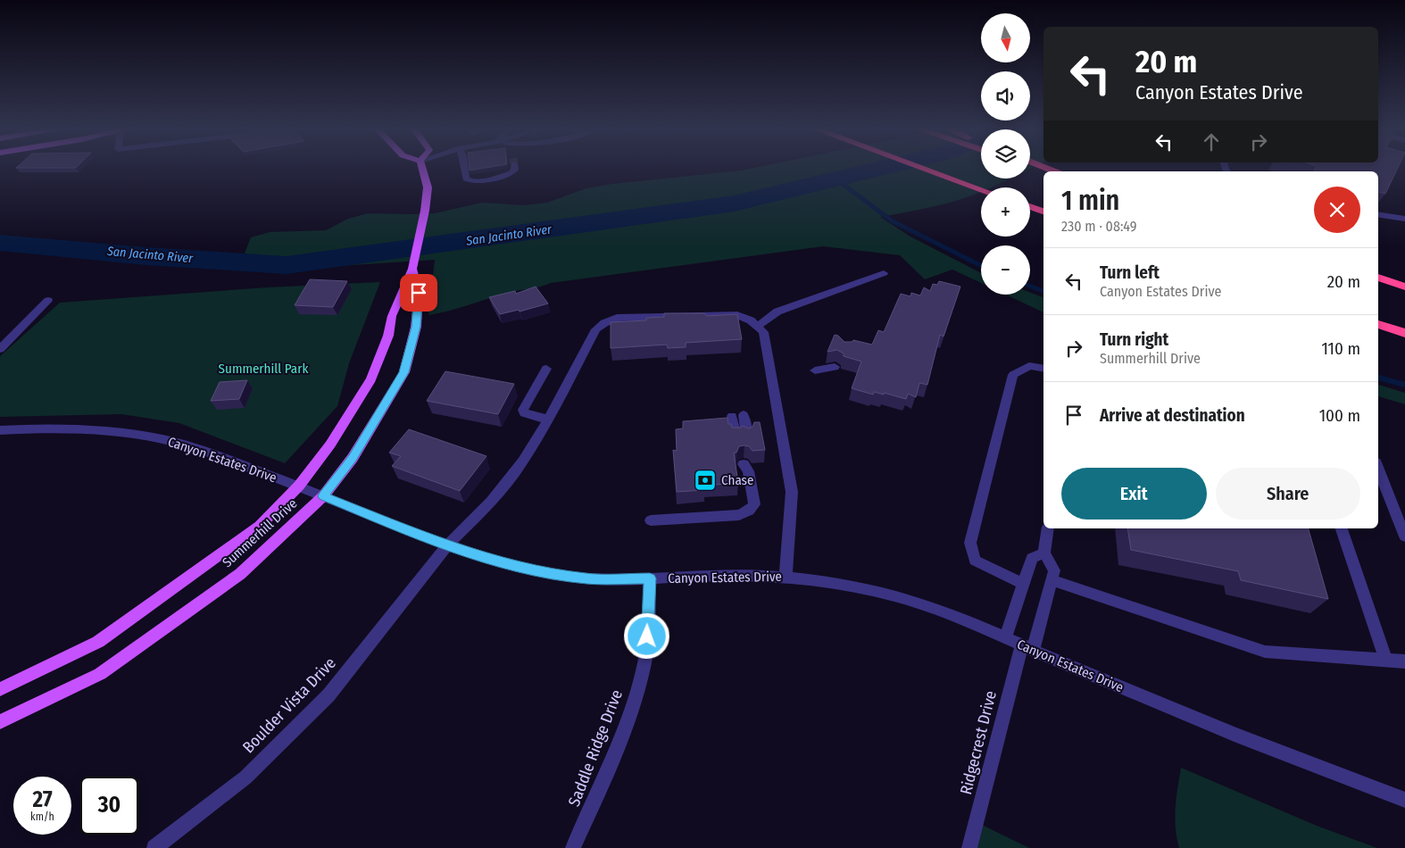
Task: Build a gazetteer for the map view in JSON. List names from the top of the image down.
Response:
{
  "streets": {
    "main road": ["Summerhill Drive"],
    "street": [
      "Canyon Estates Drive",
      "Boulder Vista Drive",
      "Ridgecrest Drive",
      "Saddle Ridge Drive"
    ]
  },
  "crossings": [
    ["Canyon Estates Drive", "Summerhill Drive"],
    ["Canyon Estates Drive", "Boulder Vista Drive"],
    ["Canyon Estates Drive", "Ridgecrest Drive"],
    ["Canyon Estates Drive", "Saddle Ridge Drive"]
  ],
  "water": ["San Jacinto River"],
  "parks": ["Summerhill Park"],
  "places": {
    "bank": ["Chase"]
  },
  "north": "bottom",
  "page": {
    "map_buttons": ["+", "−"],
    "turn": ["20 m", "Canyon Estates Drive"],
    "heading": ["1 min", "230 m · 08:49"],
    "list": [
      {
        "name": "Turn left",
        "note": "Canyon Estates Drive",
        "value": "20 m"
      },
      {
        "name": "Turn right",
        "note": "Summerhill Drive",
        "value": "110 m"
      },
      {
        "name": "Arrive at destination",
        "value": "100 m"
      }
    ],
    "buttons": ["Exit", "Share"],
    "speed": "27 km/h",
    "limit": "30"
  }
}
